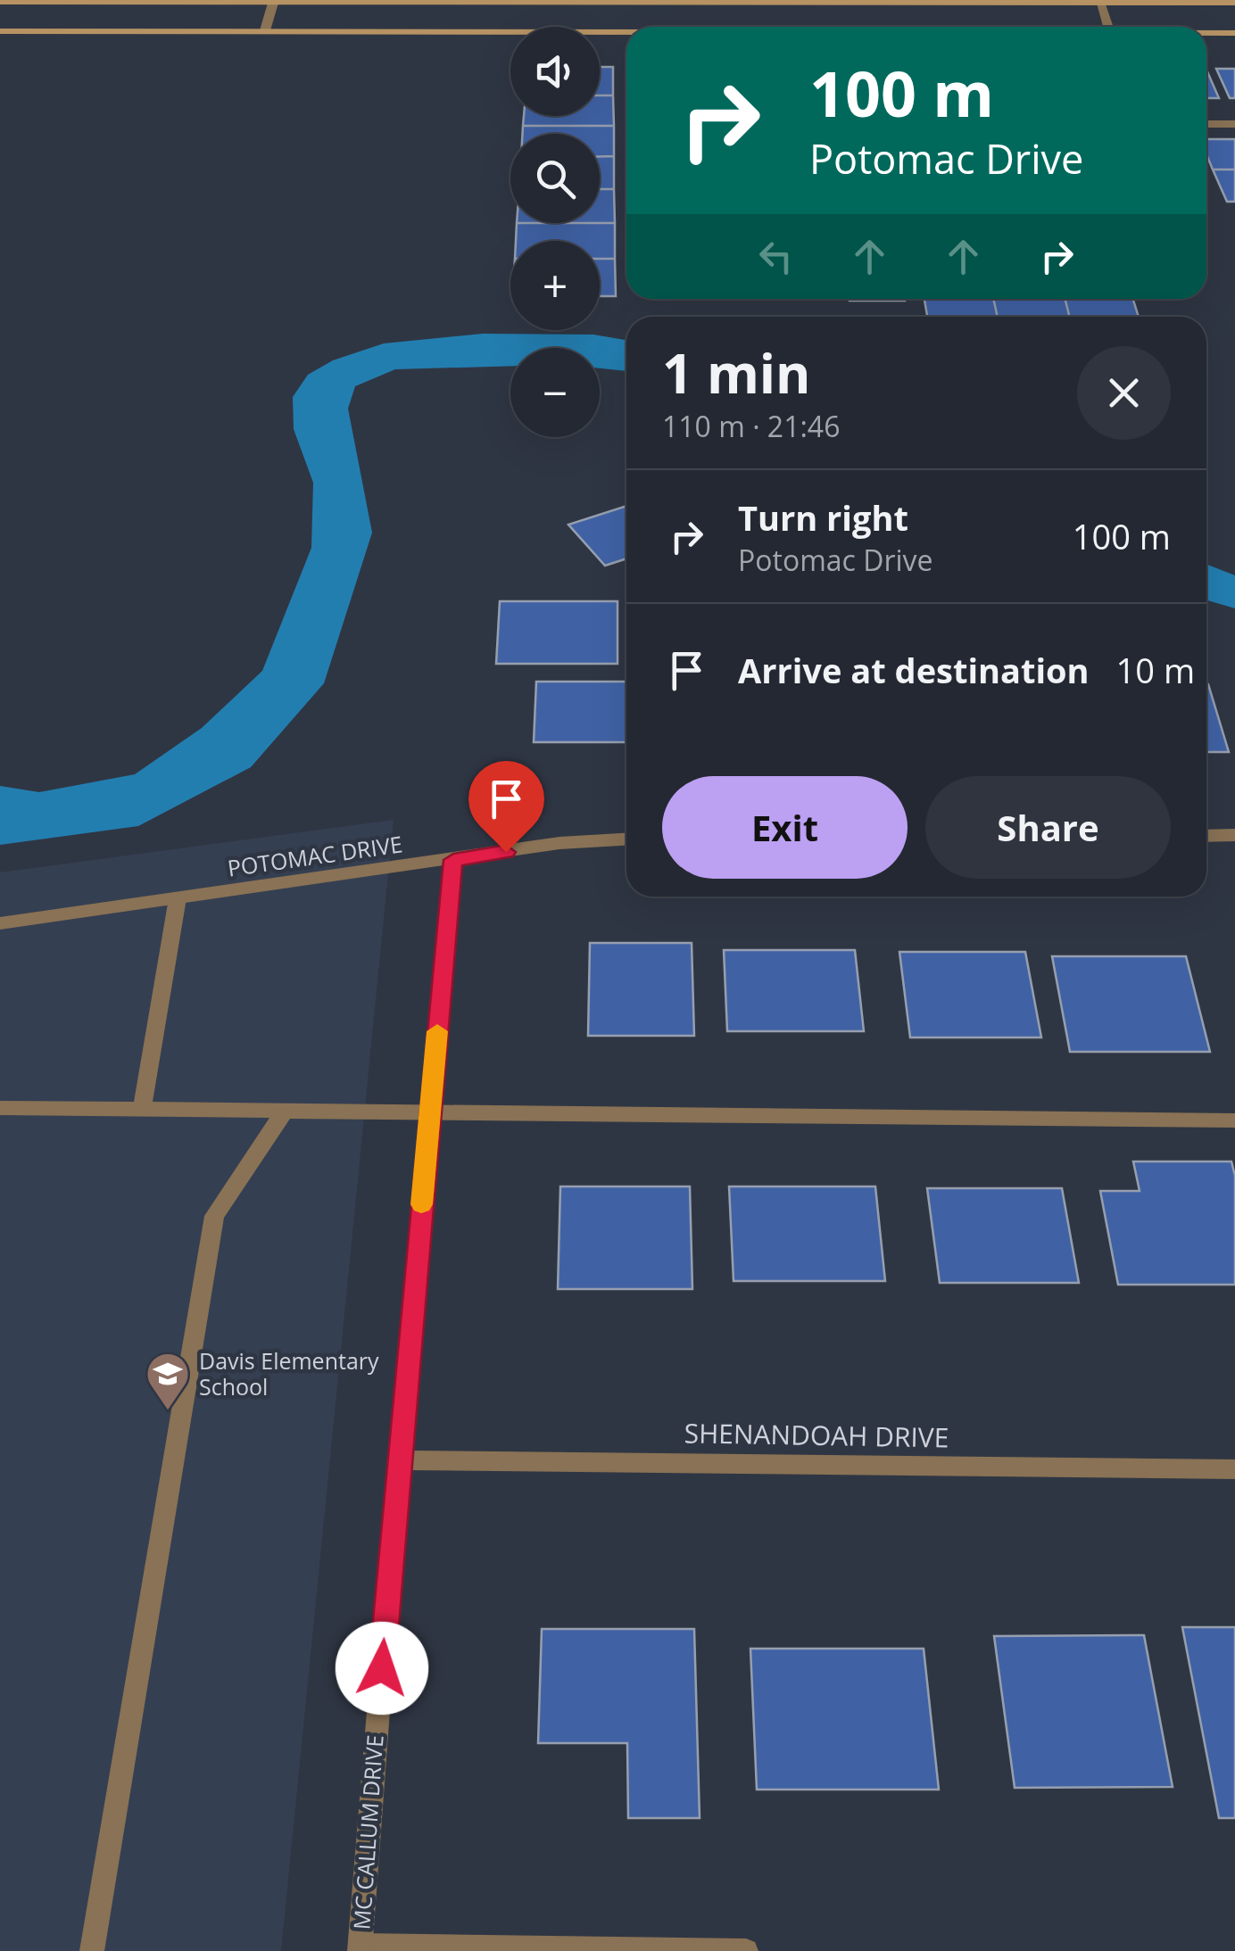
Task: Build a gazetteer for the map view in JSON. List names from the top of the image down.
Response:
{
  "streets": {
    "street": ["POTOMAC DRIVE", "SHENANDOAH DRIVE", "MC CALLUM DRIVE"]
  },
  "crossings": [
    ["POTOMAC DRIVE", "MC CALLUM DRIVE"],
    ["SHENANDOAH DRIVE", "MC CALLUM DRIVE"]
  ],
  "places": {
    "school or university": ["Davis Elementary School"]
  },
  "page": {
    "map_buttons": ["+", "−"],
    "turn": ["100 m", "Potomac Drive"],
    "heading": ["1 min", "110 m · 21:46"],
    "list": [
      {
        "name": "Turn right",
        "note": "Potomac Drive",
        "value": "100 m"
      },
      {
        "name": "Arrive at destination",
        "value": "10 m"
      }
    ],
    "buttons": ["Exit", "Share"]
  }
}
